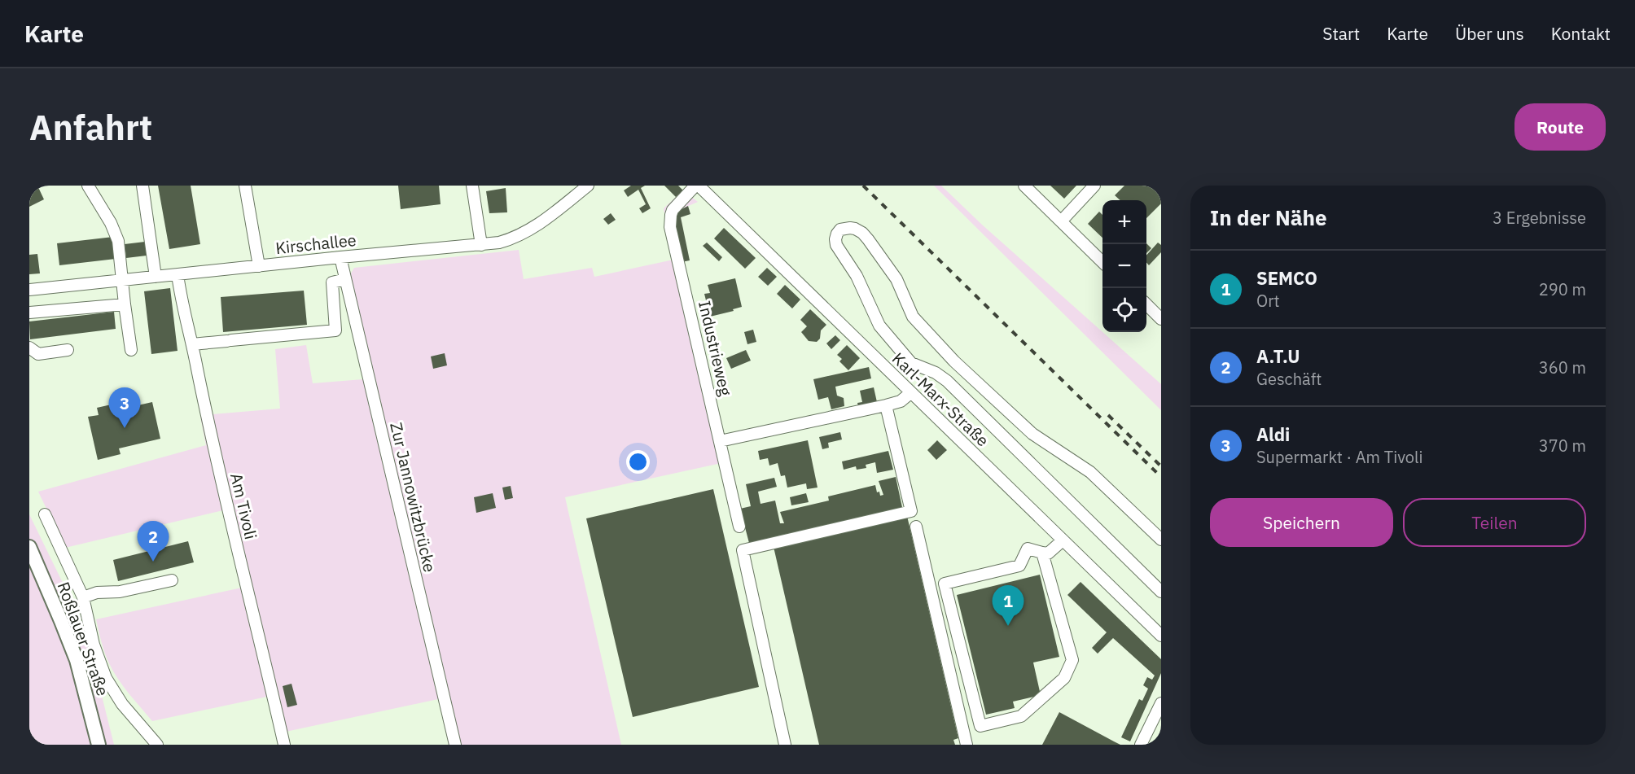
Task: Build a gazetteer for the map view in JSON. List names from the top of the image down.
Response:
{
  "streets": {
    "main road": ["Roßlauer Straße"],
    "street": [
      "Kirschallee",
      "Industrieweg",
      "Karl-Marx-Straße",
      "Zur Jannowitzbrücke",
      "Am Tivoli"
    ]
  },
  "crossings": [
    ["Kirschallee", "Zur Jannowitzbrücke"],
    ["Kirschallee", "Am Tivoli"],
    ["Industrieweg", "Karl-Marx-Straße"]
  ],
  "page": {
    "header": "Karte",
    "nav": [
      "Start",
      "Karte",
      "Über uns",
      "Kontakt"
    ],
    "buttons": [
      "Route",
      ["Speichern", "Teilen"]
    ],
    "title": "Anfahrt",
    "heading": ["In der Nähe", "3 Ergebnisse"],
    "map_buttons": ["+", "−"],
    "list": [
      {
        "mark": "1",
        "name": "SEMCO",
        "note": "Ort",
        "value": "290 m"
      },
      {
        "mark": "2",
        "name": "A.T.U",
        "note": "Geschäft",
        "value": "360 m"
      },
      {
        "mark": "3",
        "name": "Aldi",
        "note": "Supermarkt · Am Tivoli",
        "value": "370 m"
      }
    ],
    "pins": ["3", "2", "1"]
  }
}
